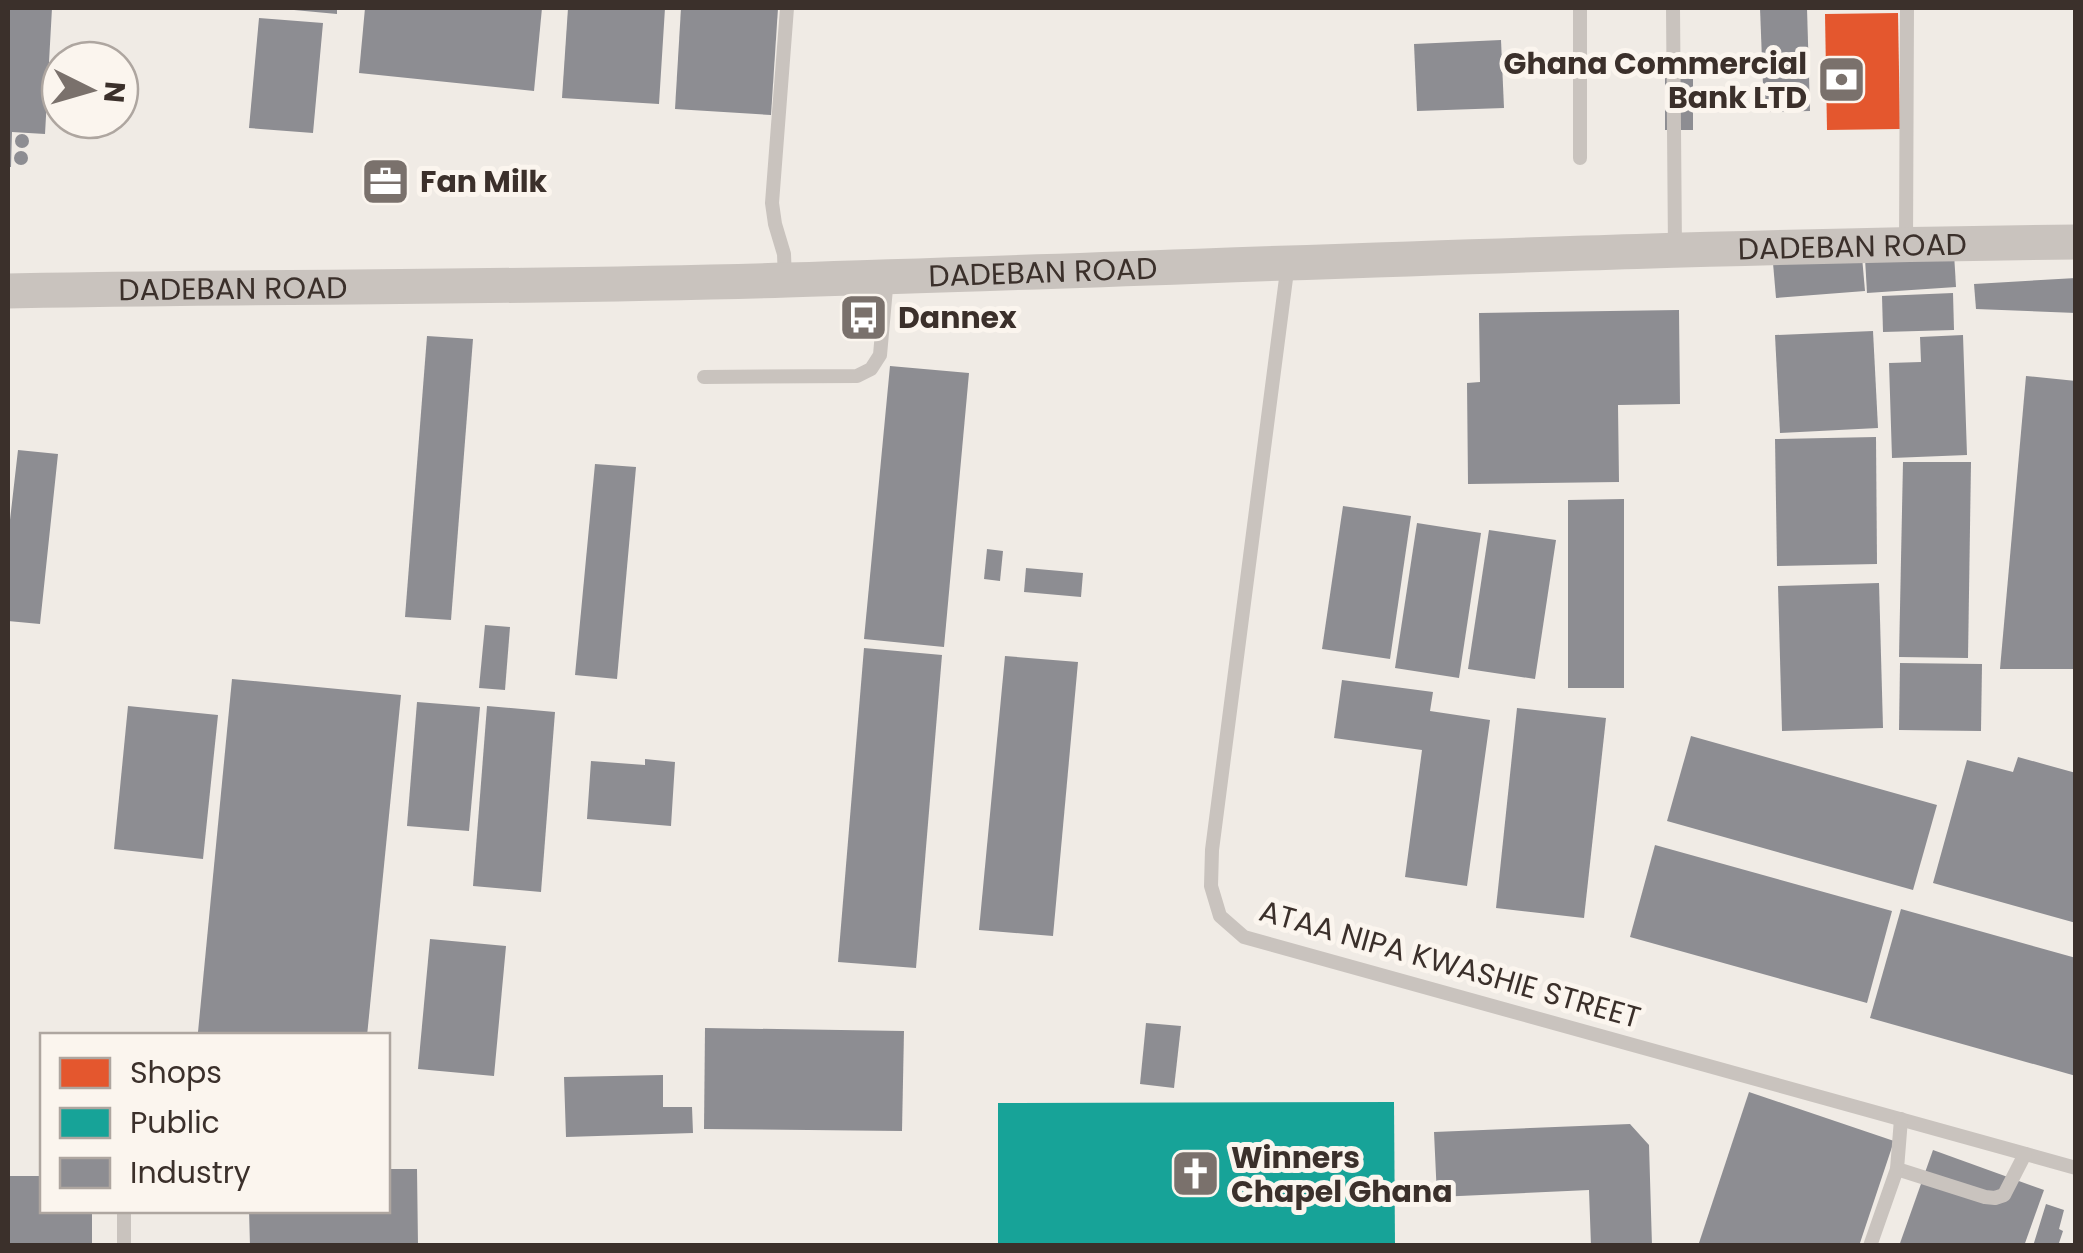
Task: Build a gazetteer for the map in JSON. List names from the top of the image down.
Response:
{
  "streets": {
    "street": ["DADEBAN ROAD"],
    "lane": ["ATAA NIPA KWASHIE STREET"]
  },
  "crossings": [
    ["DADEBAN ROAD", "ATAA NIPA KWASHIE STREET"]
  ],
  "places": {
    "bank": ["Ghana Commercial Bank LTD"],
    "office": ["Fan Milk"],
    "bus stop": ["Dannex"],
    "church": ["Winners Chapel Ghana"]
  },
  "legend": ["Shops", "Public", "Industry"],
  "north": "right"
}
